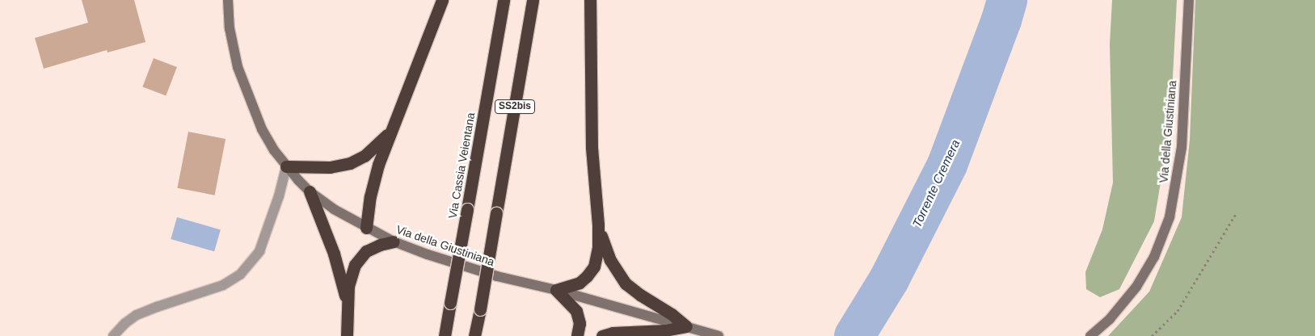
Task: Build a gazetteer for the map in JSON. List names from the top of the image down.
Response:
{
  "streets": {
    "highway": ["SS2bis", "Via Cassia Veientana"],
    "street": ["Via della Giustiniana"]
  },
  "water": ["Torrente Cremera"]
}
